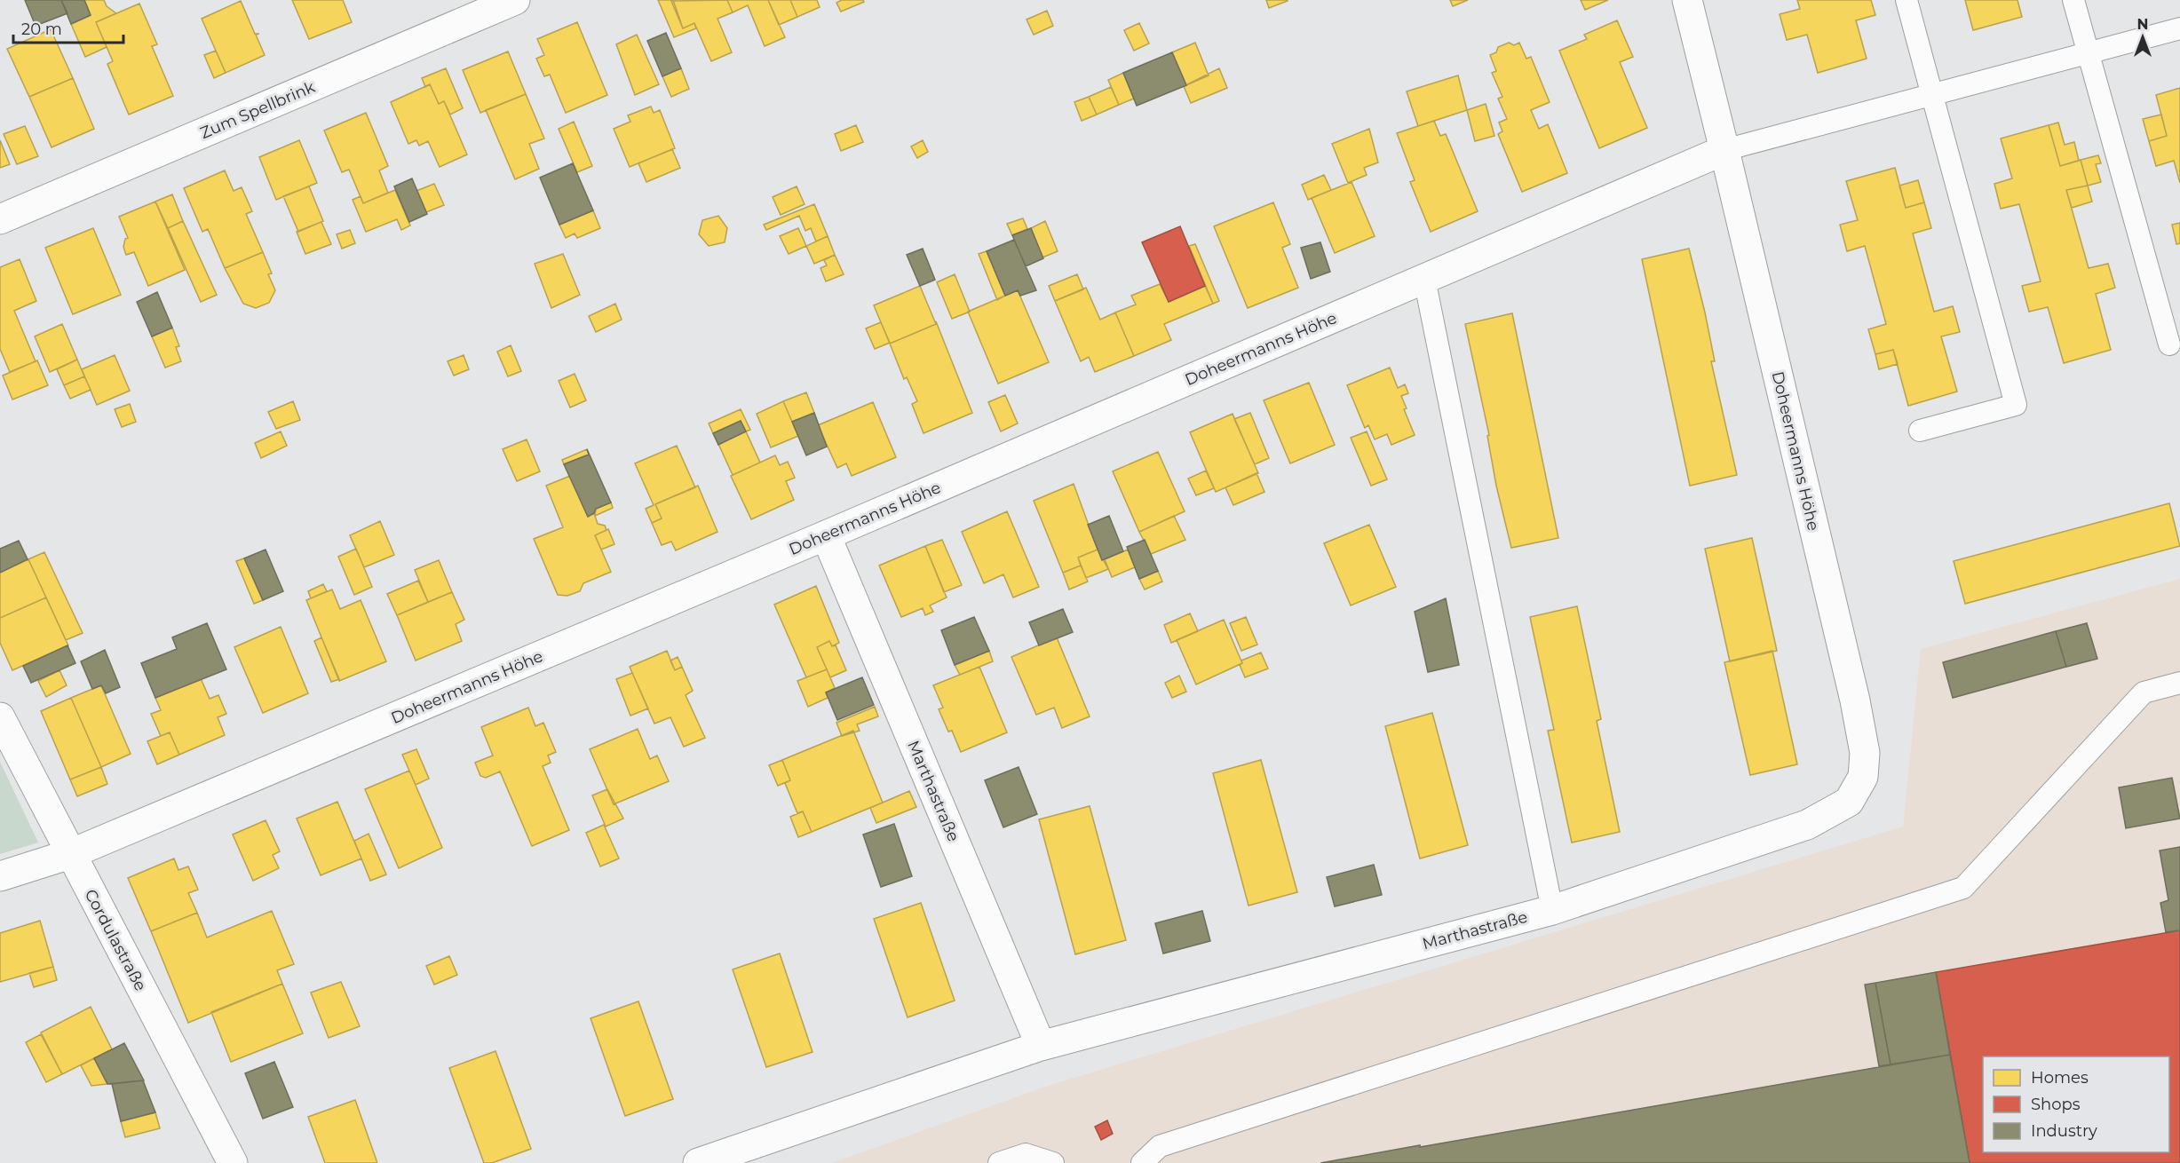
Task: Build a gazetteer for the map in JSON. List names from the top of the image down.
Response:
{
  "streets": {
    "street": [
      "Zum Spellbrink",
      "Doheermanns Höhe",
      "Marthastraße",
      "Cordulastraße"
    ]
  },
  "crossings": [
    ["Doheermanns Höhe", "Marthastraße"],
    ["Doheermanns Höhe", "Cordulastraße"]
  ],
  "legend": ["Homes", "Shops", "Industry"],
  "scale_bar": "20 m",
  "north": "top"
}
